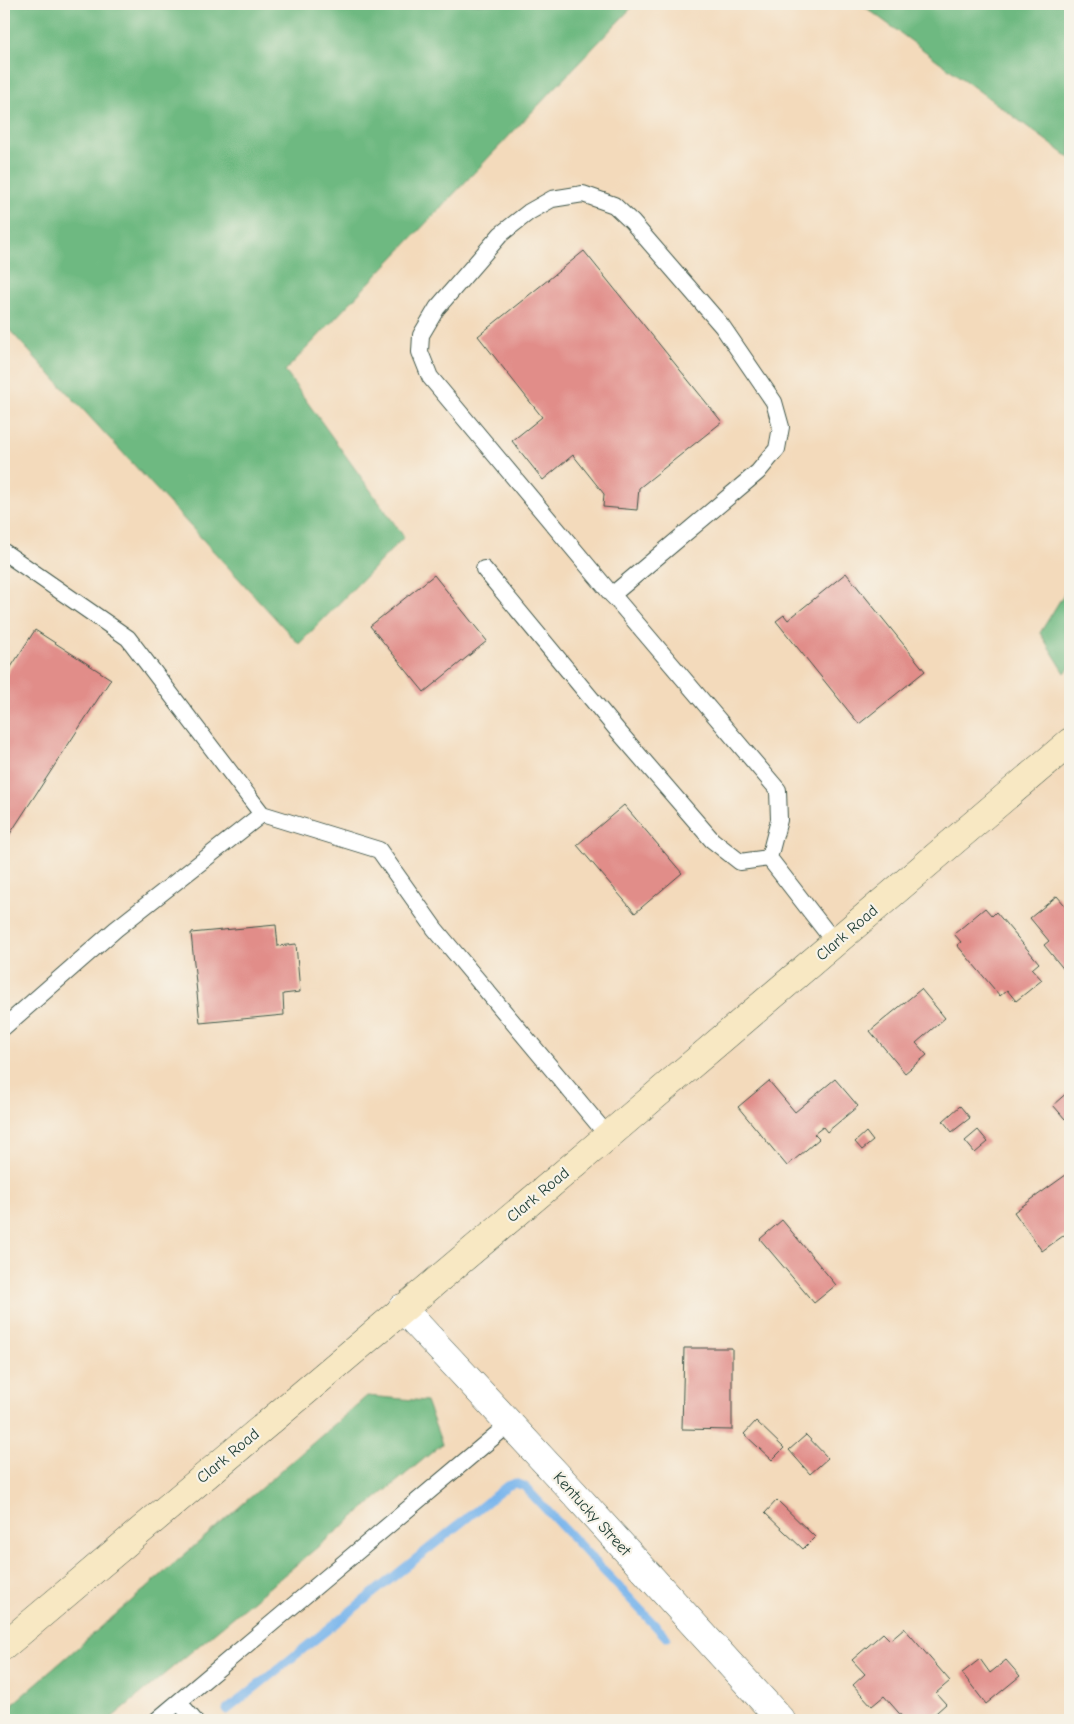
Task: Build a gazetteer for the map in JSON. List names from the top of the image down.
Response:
{
  "streets": {
    "street": ["Clark Road", "Kentucky Street"]
  },
  "crossings": [
    ["Clark Road", "Kentucky Street"]
  ]
}
